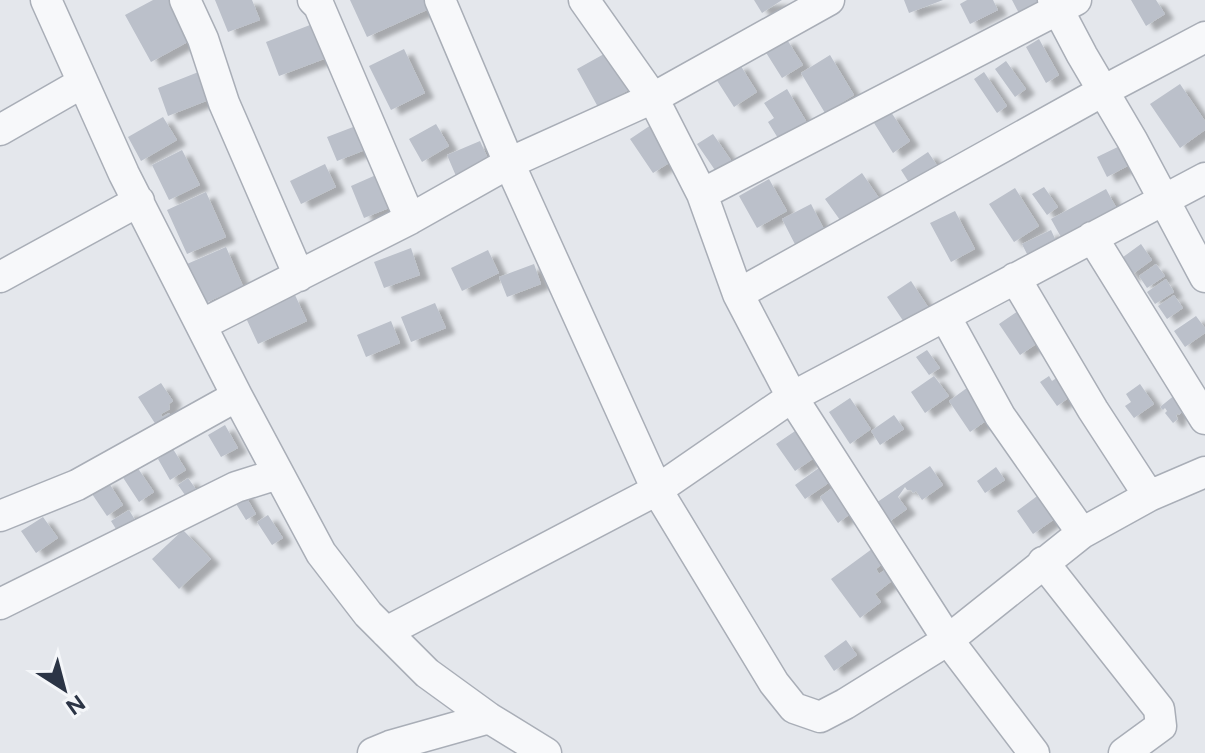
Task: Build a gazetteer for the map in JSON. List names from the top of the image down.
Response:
{
  "north": "bottom right"
}
